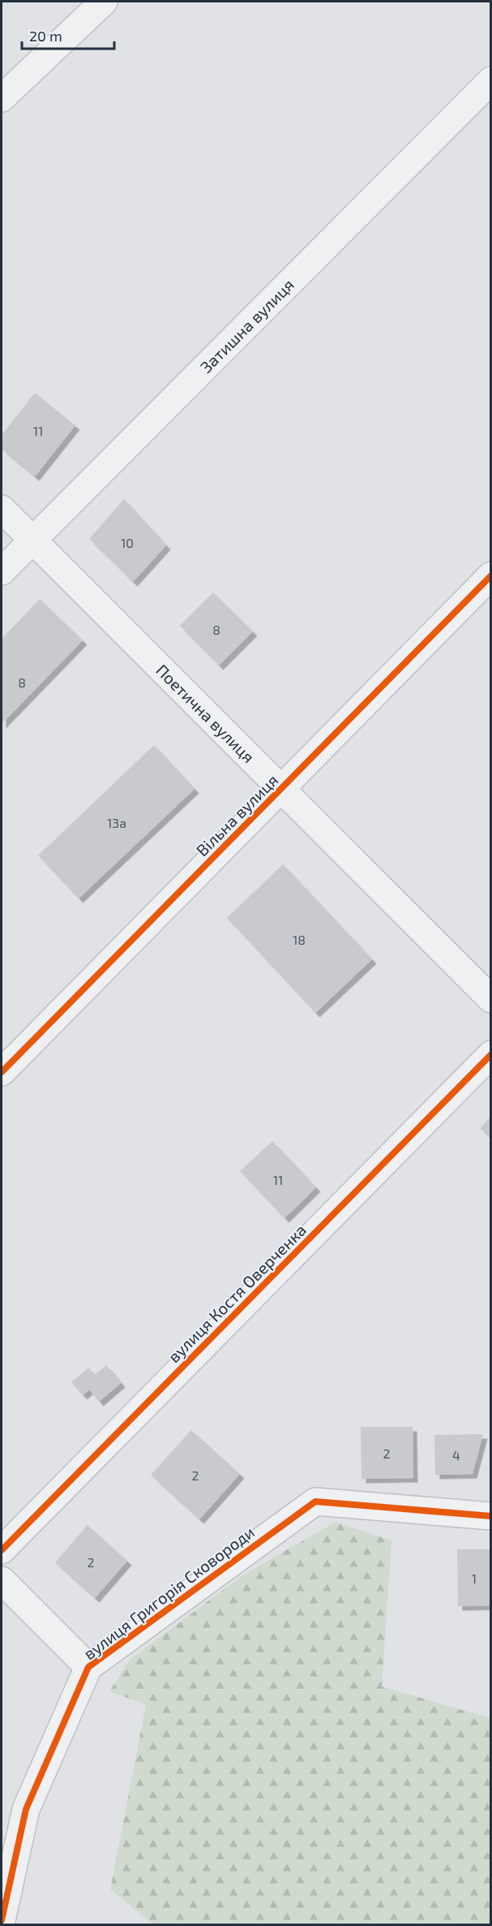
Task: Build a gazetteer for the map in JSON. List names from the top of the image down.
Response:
{
  "streets": {
    "street": [
      "Затишна вулиця",
      "Поетична вулиця",
      "Вільна вулиця",
      "вулиця Костя Оверченка",
      "вулиця Григорія Сковороди"
    ]
  },
  "crossings": [
    ["Затишна вулиця", "Поетична вулиця"],
    ["Поетична вулиця", "Вільна вулиця"]
  ],
  "house_numbers": [
    "11",
    "10",
    "8",
    "8",
    "13а",
    "18",
    "11",
    "2",
    "4",
    "2",
    "2",
    "1"
  ],
  "scale_bar": "20 m"
}
